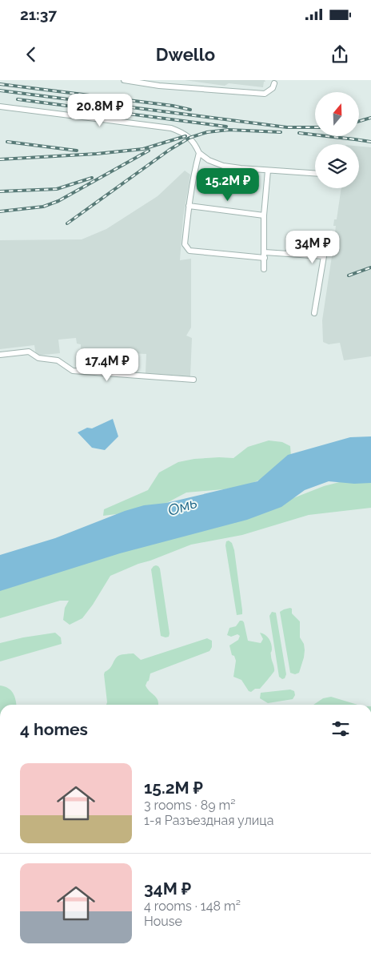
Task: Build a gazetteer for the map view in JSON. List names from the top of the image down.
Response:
{
  "water": ["Омь"],
  "north": "top",
  "page": {
    "status": "21:37",
    "header": "Dwello",
    "price": [
      "20.8M ₽",
      "15.2M ₽",
      "34M ₽",
      "17.4M ₽"
    ],
    "heading": "4 homes",
    "list": [
      {
        "name": "15.2M ₽",
        "note": "3 rooms · 89 m² · 1-я Разъездная улица"
      },
      {
        "name": "34M ₽",
        "note": "4 rooms · 148 m² · House"
      }
    ]
  }
}
